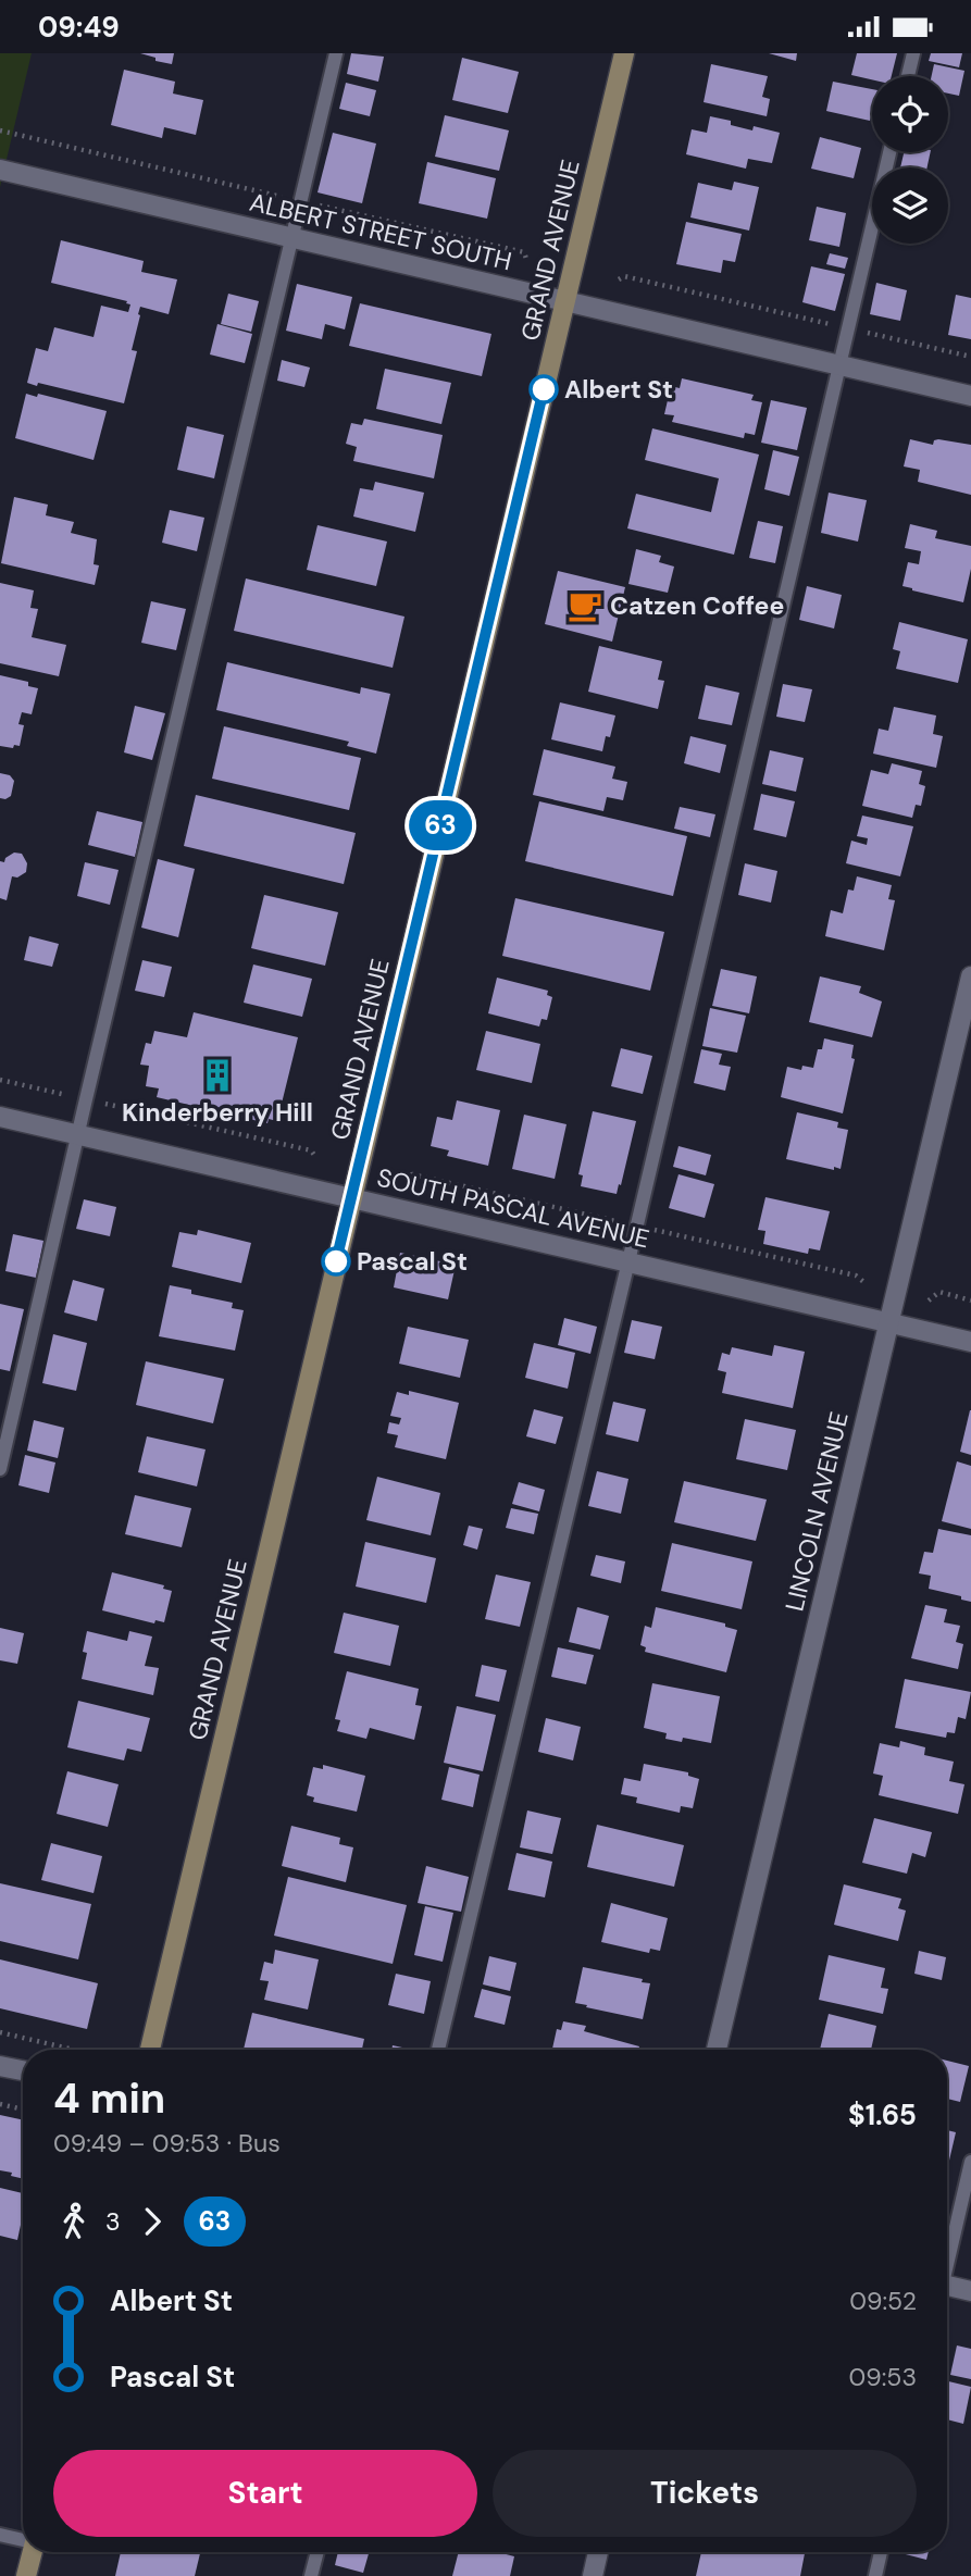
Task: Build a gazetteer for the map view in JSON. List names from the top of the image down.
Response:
{
  "streets": {
    "main road": ["GRAND AVENUE"],
    "street": ["ALBERT STREET SOUTH", "SOUTH PASCAL AVENUE", "LINCOLN AVENUE"]
  },
  "crossings": [
    ["ALBERT STREET SOUTH", "GRAND AVENUE"],
    ["GRAND AVENUE", "SOUTH PASCAL AVENUE"],
    ["SOUTH PASCAL AVENUE", "LINCOLN AVENUE"]
  ],
  "places": {
    "other": ["Albert St", "Pascal St"],
    "cafe": ["Catzen Coffee"],
    "building": ["Kinderberry Hill"]
  },
  "lines": ["bus line 63"],
  "page": {
    "status": "09:49",
    "on_map": "63",
    "heading": ["4 min", "09:49 – 09:53 · Bus", "$1.65"],
    "legs": ["3", "63"],
    "list": [
      {
        "name": "Albert St",
        "value": "09:52"
      },
      {
        "name": "Pascal St",
        "value": "09:53"
      }
    ],
    "buttons": ["Start", "Tickets"]
  }
}
